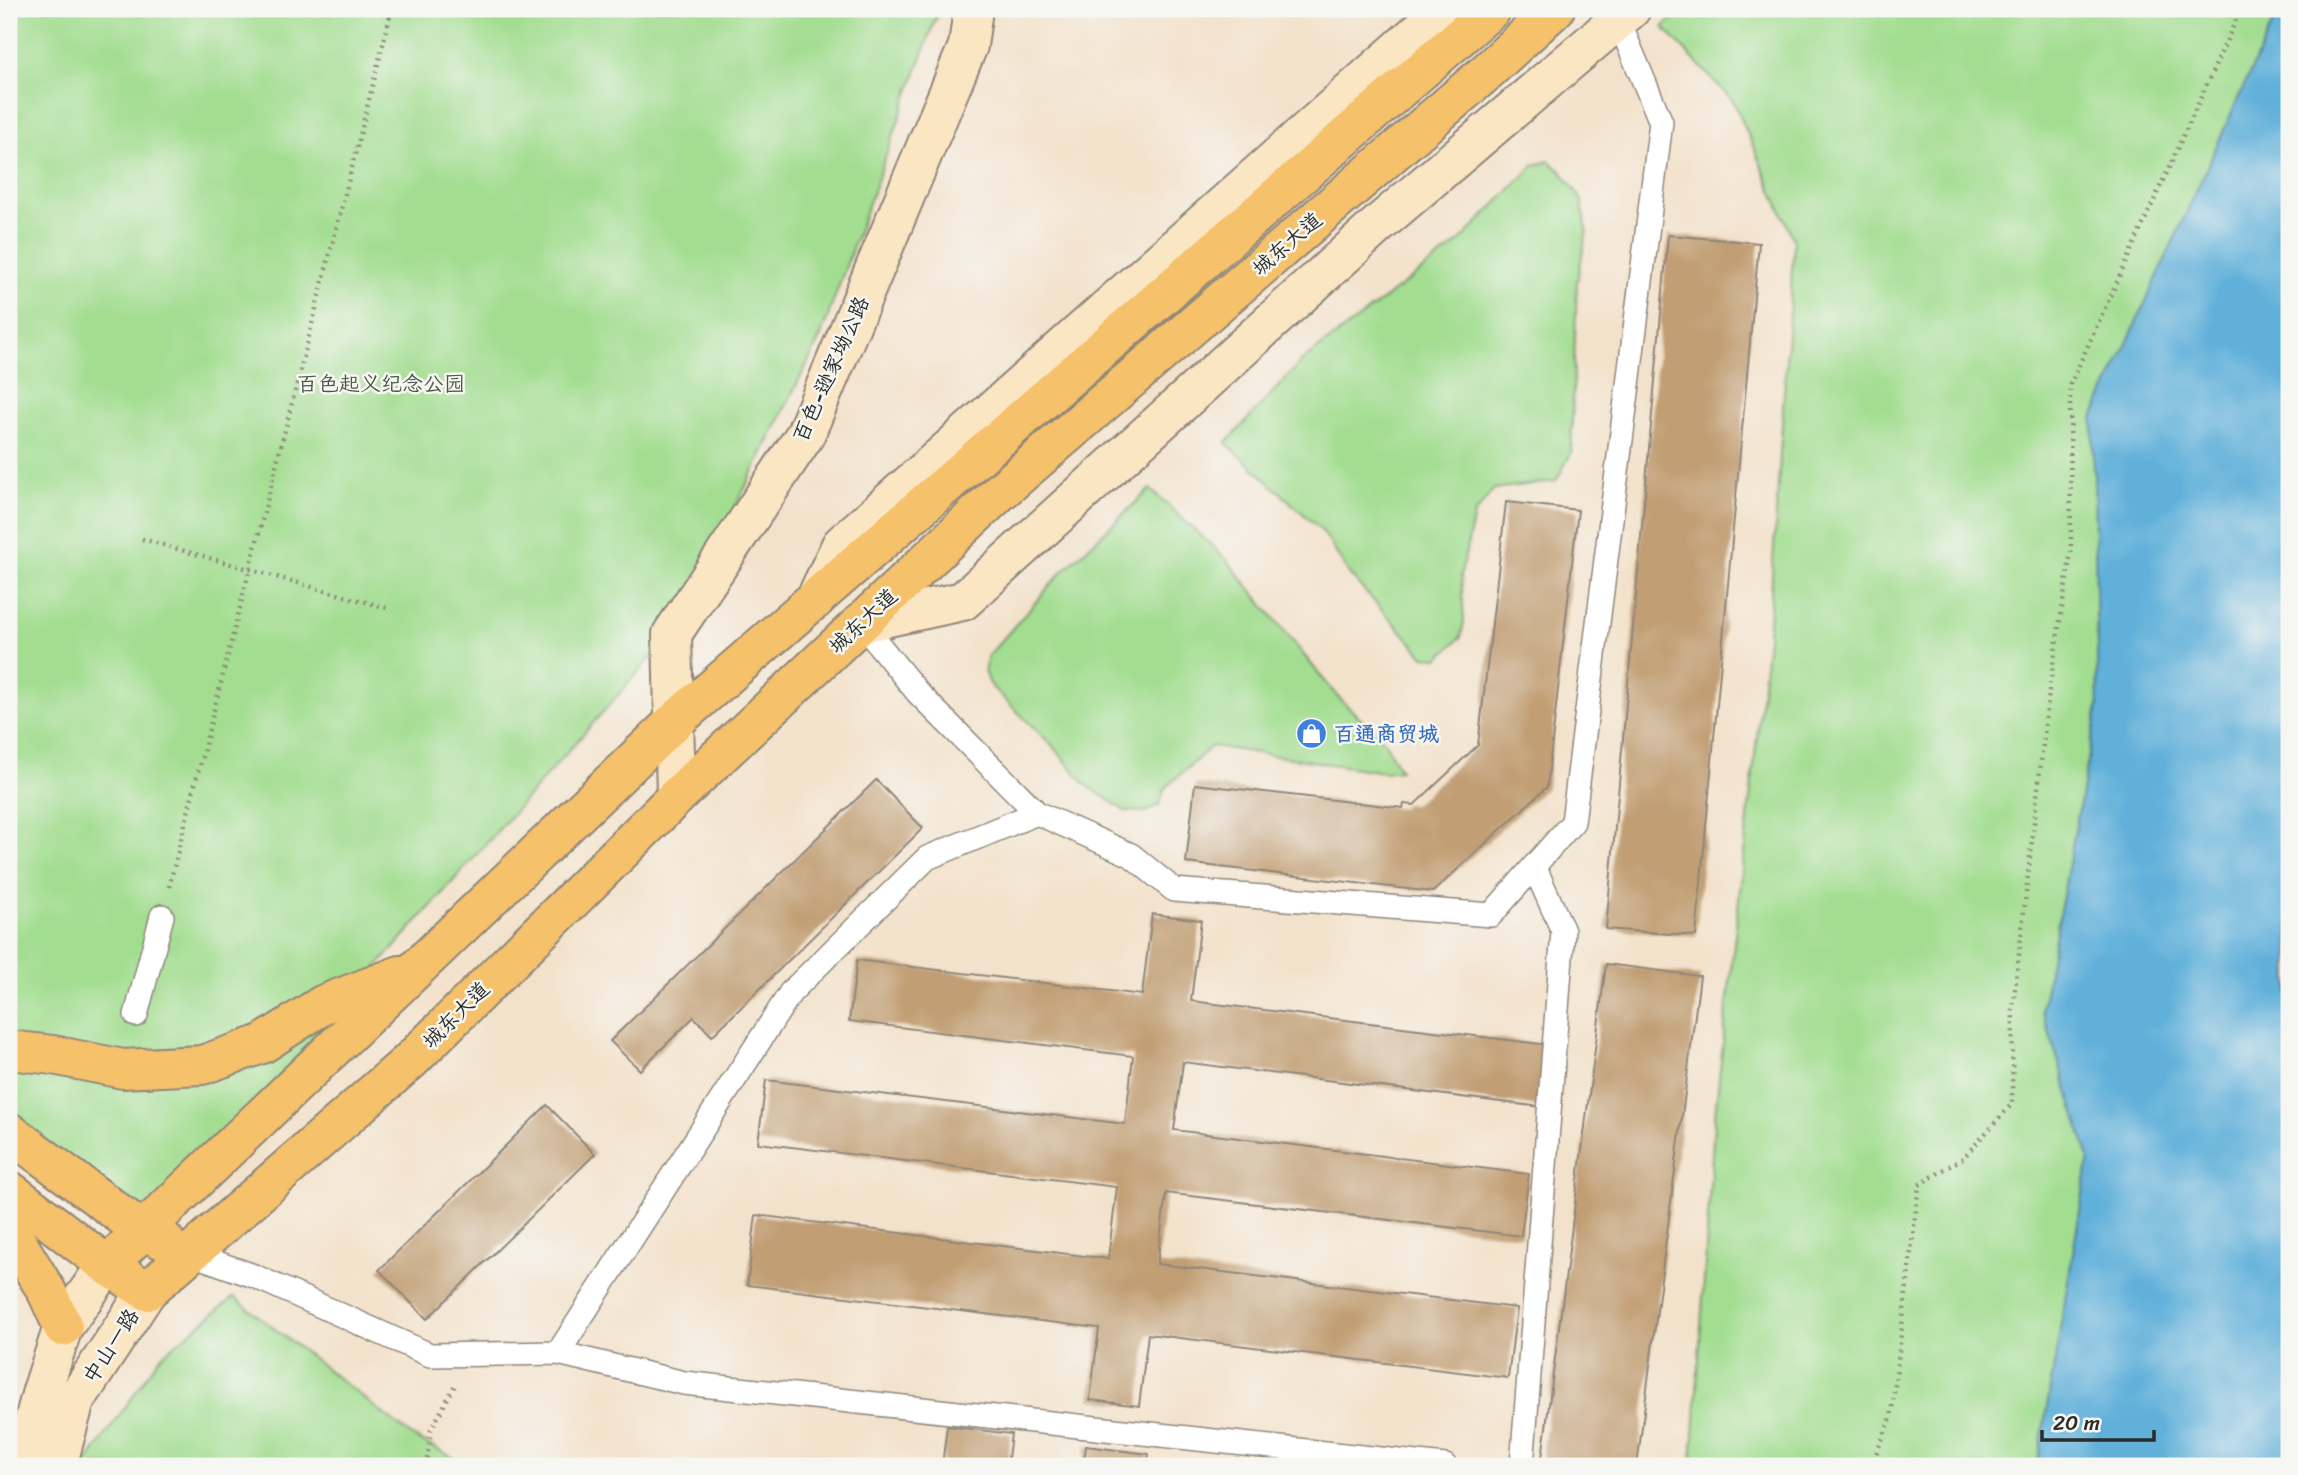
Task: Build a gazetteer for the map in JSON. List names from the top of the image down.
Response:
{
  "streets": {
    "main road": ["城东大道"],
    "street": ["百色-逊家坳公路", "中山一路"]
  },
  "crossings": [
    ["城东大道", "百色-逊家坳公路"],
    ["城东大道", "中山一路"]
  ],
  "parks": ["百色起义纪念公园"],
  "places": {
    "shop": ["百通商贸城"]
  },
  "scale_bar": "20 m"
}
